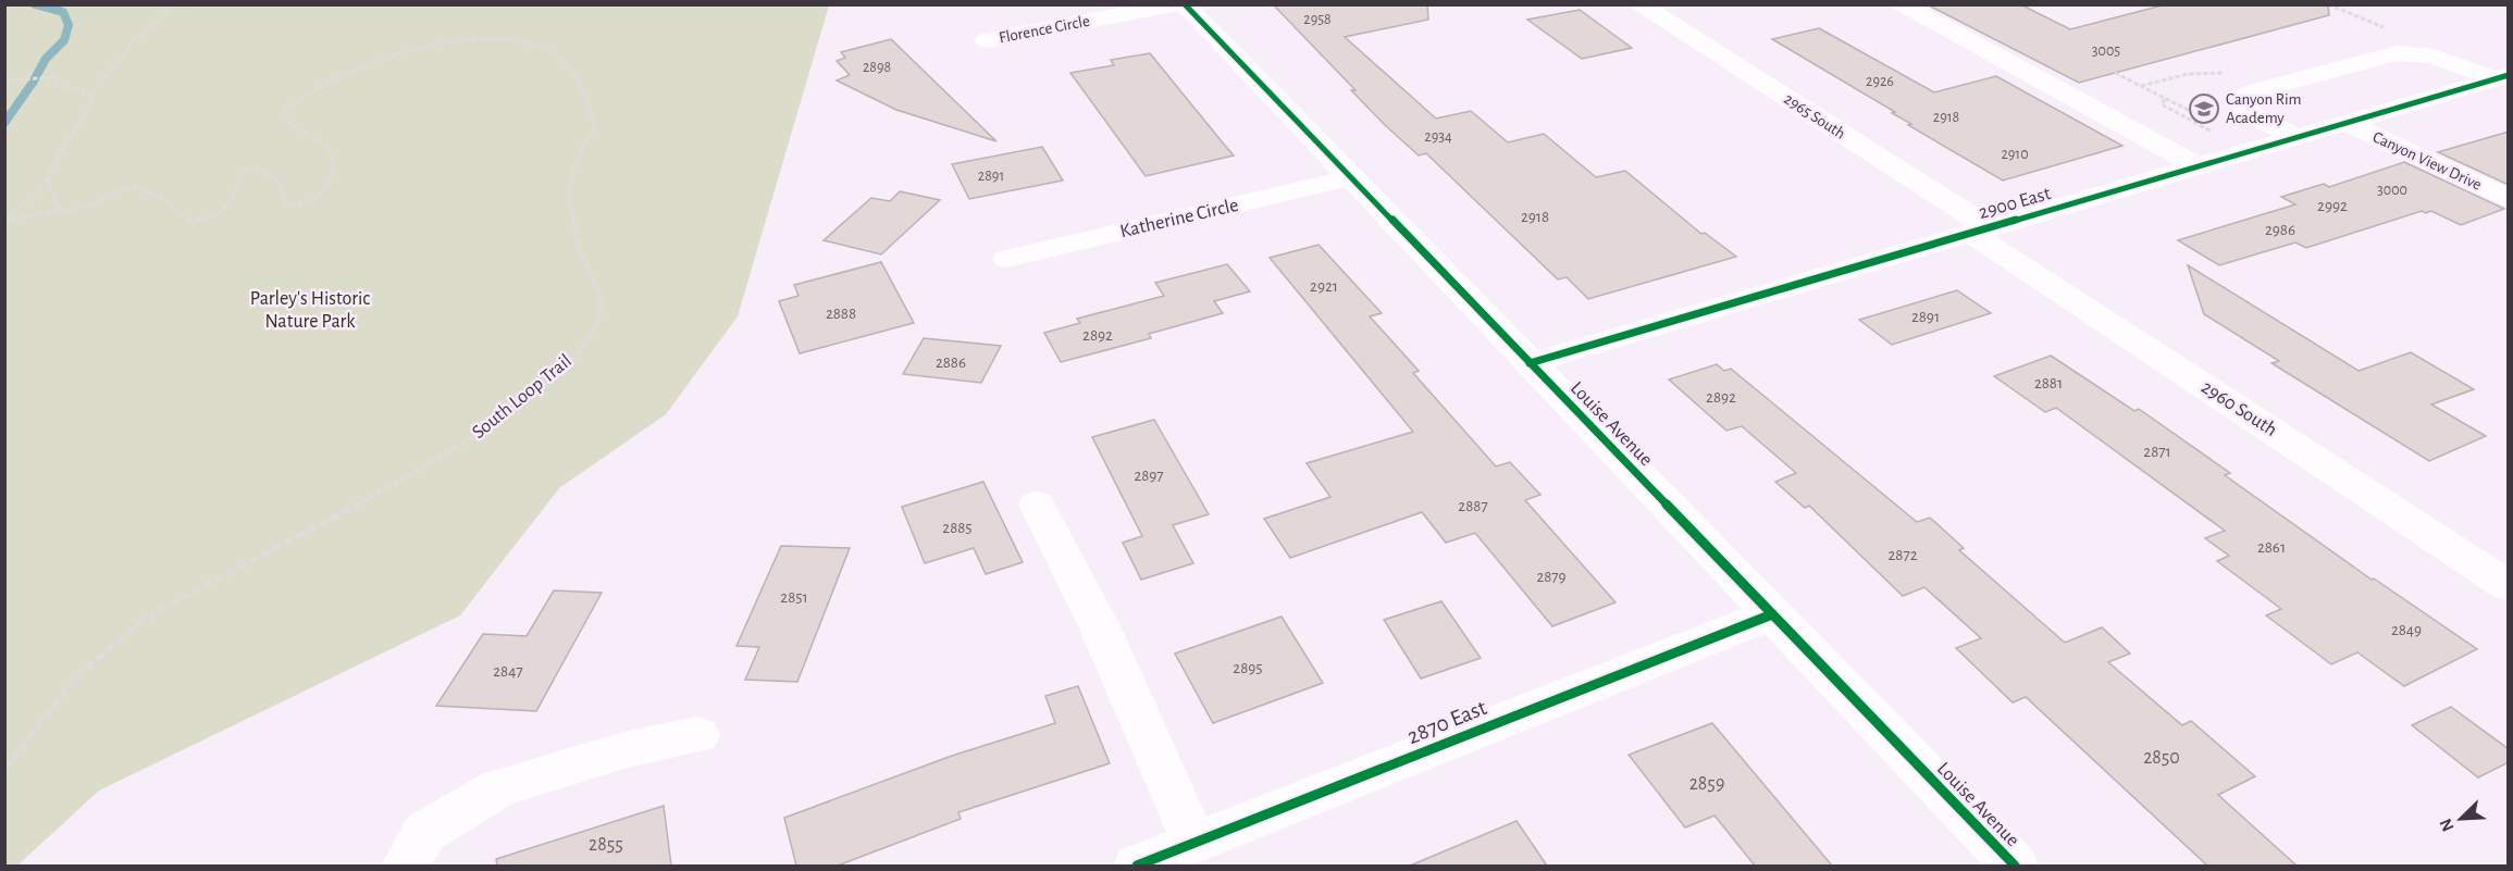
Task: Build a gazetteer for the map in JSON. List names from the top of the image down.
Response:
{
  "streets": {
    "street": [
      "Florence Circle",
      "2965 South",
      "Canyon View Drive",
      "2900 East",
      "Katherine Circle",
      "2960 South",
      "Louise Avenue",
      "2870 East"
    ],
    "path": ["South Loop Trail"]
  },
  "crossings": [
    ["2965 South", "2900 East"],
    ["2965 South", "2960 South"],
    ["Canyon View Drive", "2900 East"],
    ["2900 East", "2960 South"],
    ["2900 East", "Louise Avenue"],
    ["Katherine Circle", "Louise Avenue"],
    ["Louise Avenue", "2870 East"]
  ],
  "parks": ["Parley's Historic Nature Park"],
  "places": {
    "school or university": ["Canyon Rim Academy"]
  },
  "house_numbers": [
    "2958",
    "3005",
    "2898",
    "2926",
    "2918",
    "2934",
    "2910",
    "2891",
    "3000",
    "2992",
    "2918",
    "2986",
    "2921",
    "2888",
    "2891",
    "2892",
    "2886",
    "2881",
    "2892",
    "2871",
    "2897",
    "2887",
    "2885",
    "2861",
    "2872",
    "2879",
    "2851",
    "2849",
    "2895",
    "2847",
    "2850",
    "2859",
    "2855"
  ],
  "north": "bottom left"
}
